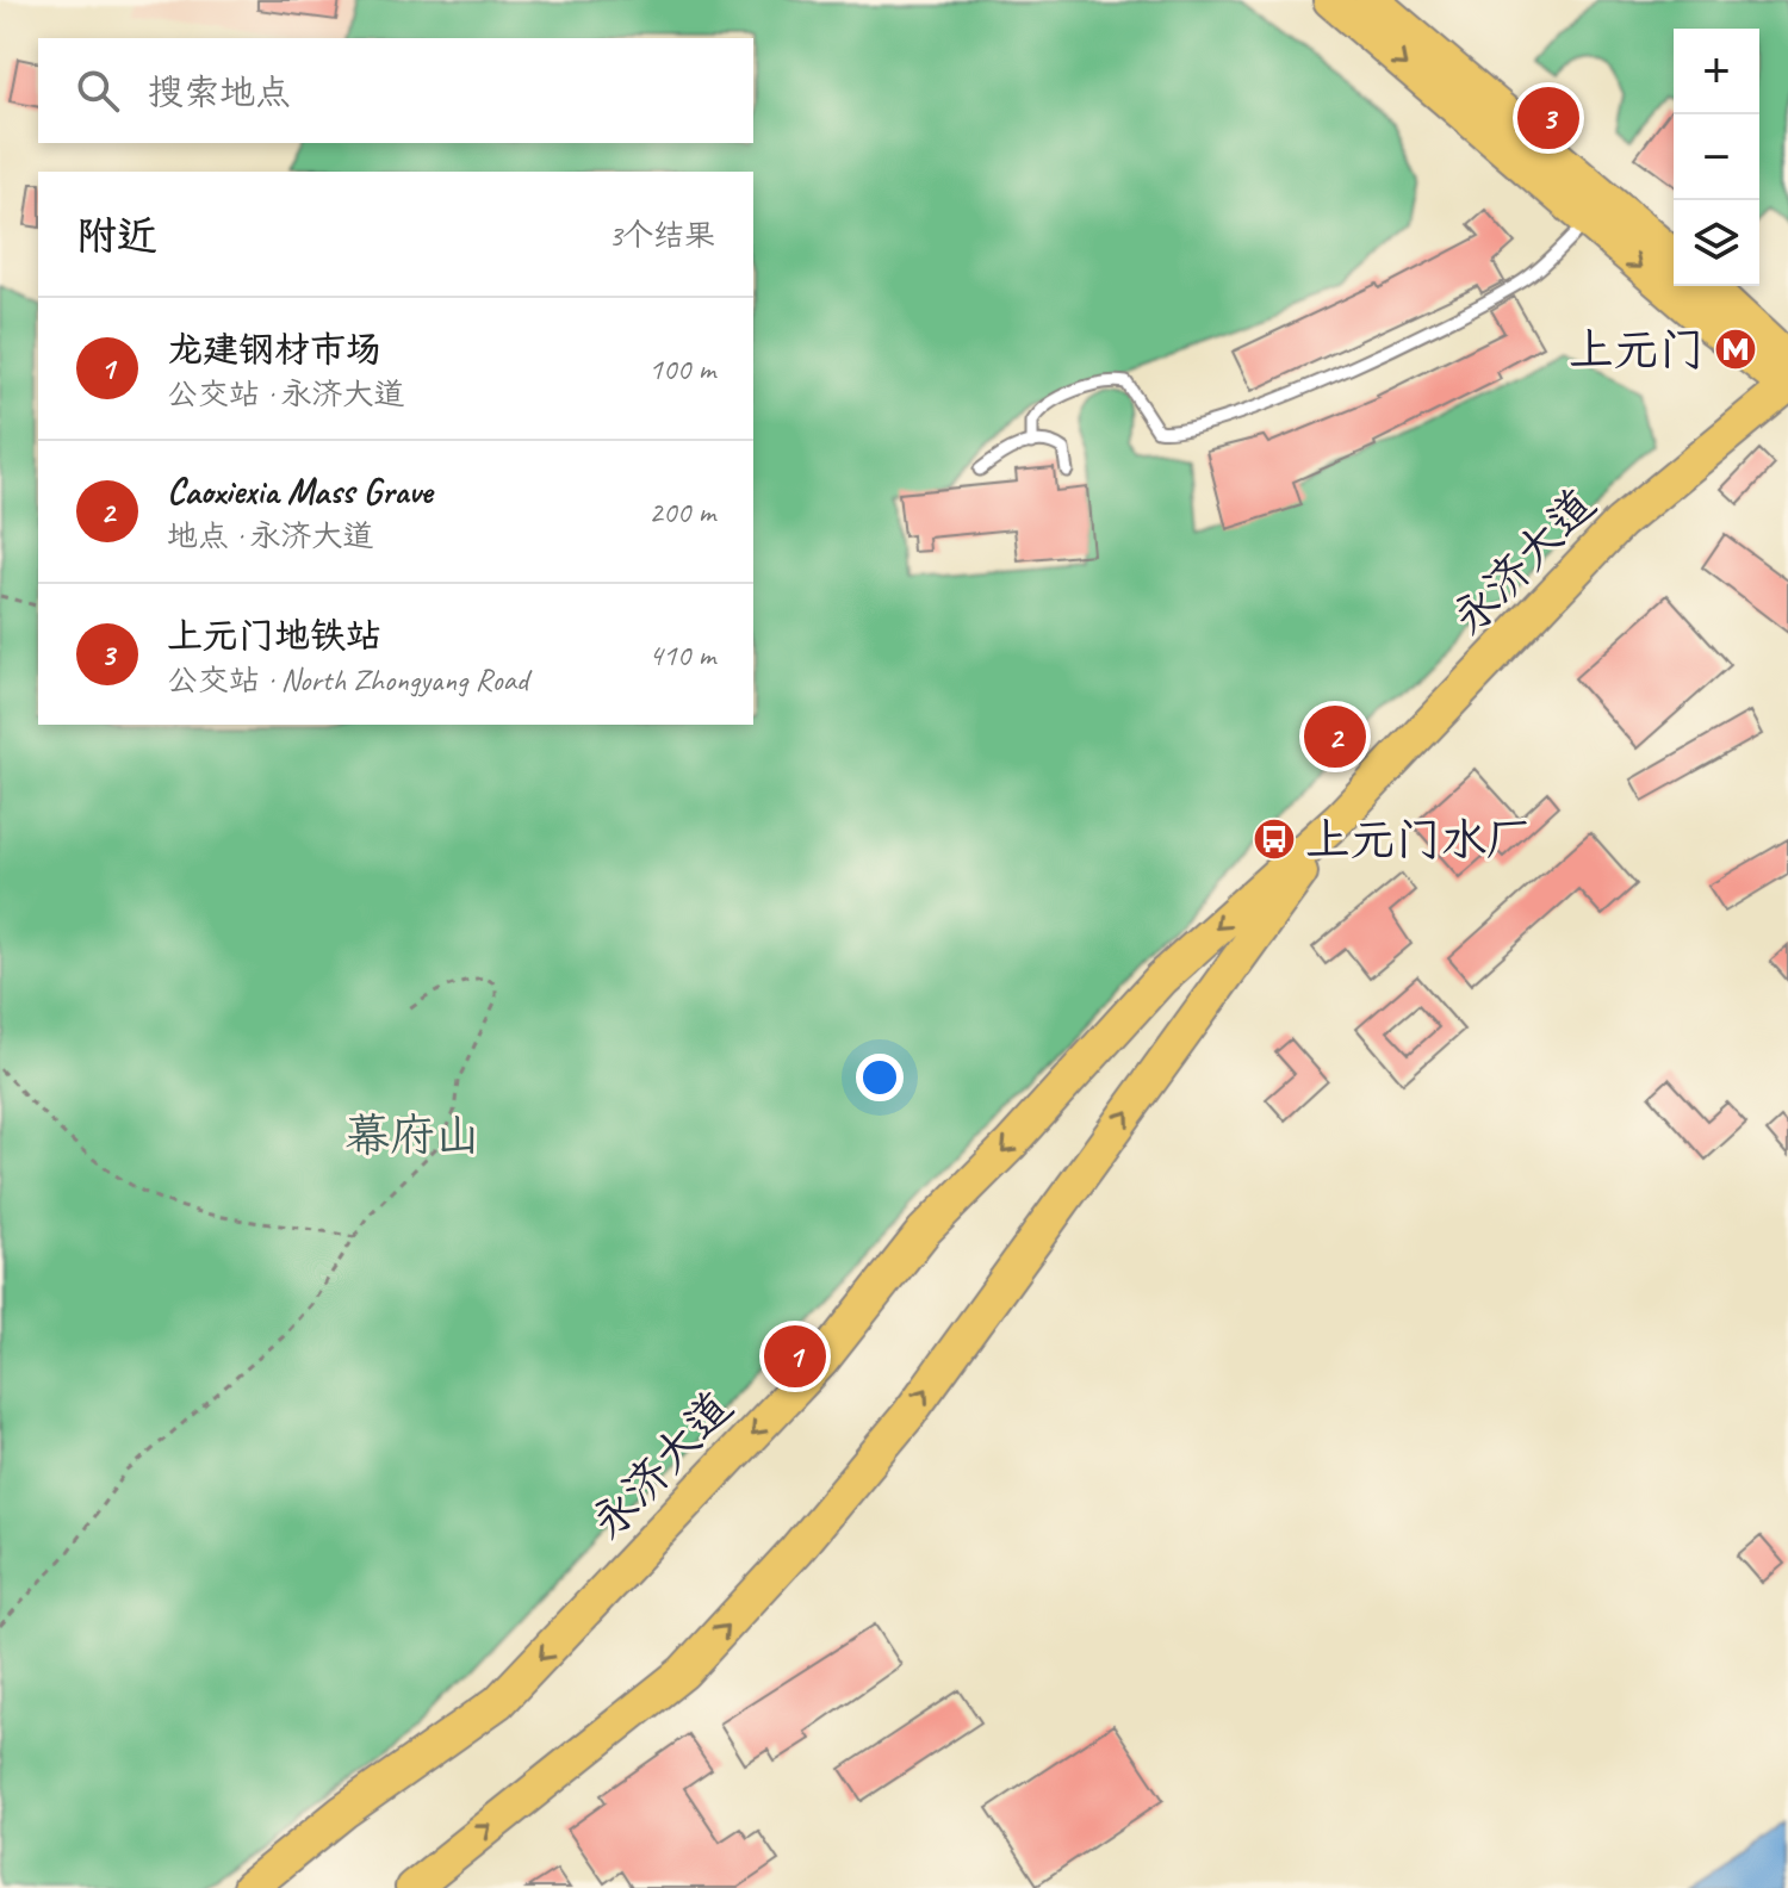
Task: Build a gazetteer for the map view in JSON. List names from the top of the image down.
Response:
{
  "streets": {
    "main road": ["永济大道"]
  },
  "parks": ["幕府山"],
  "places": {
    "metro station": ["上元门"],
    "bus stop": ["上元门水厂"]
  },
  "page": {
    "map_buttons": ["+", "−"],
    "search": "搜索地点",
    "pins": ["3", "2", "1"],
    "heading": ["附近", "3个结果"],
    "list": [
      {
        "mark": "1",
        "name": "龙建钢材市场",
        "note": "公交站 · 永济大道",
        "value": "100 m"
      },
      {
        "mark": "2",
        "name": "Caoxiexia Mass Grave",
        "note": "地点 · 永济大道",
        "value": "200 m"
      },
      {
        "mark": "3",
        "name": "上元门地铁站",
        "note": "公交站 · North Zhongyang Road",
        "value": "410 m"
      }
    ]
  }
}
